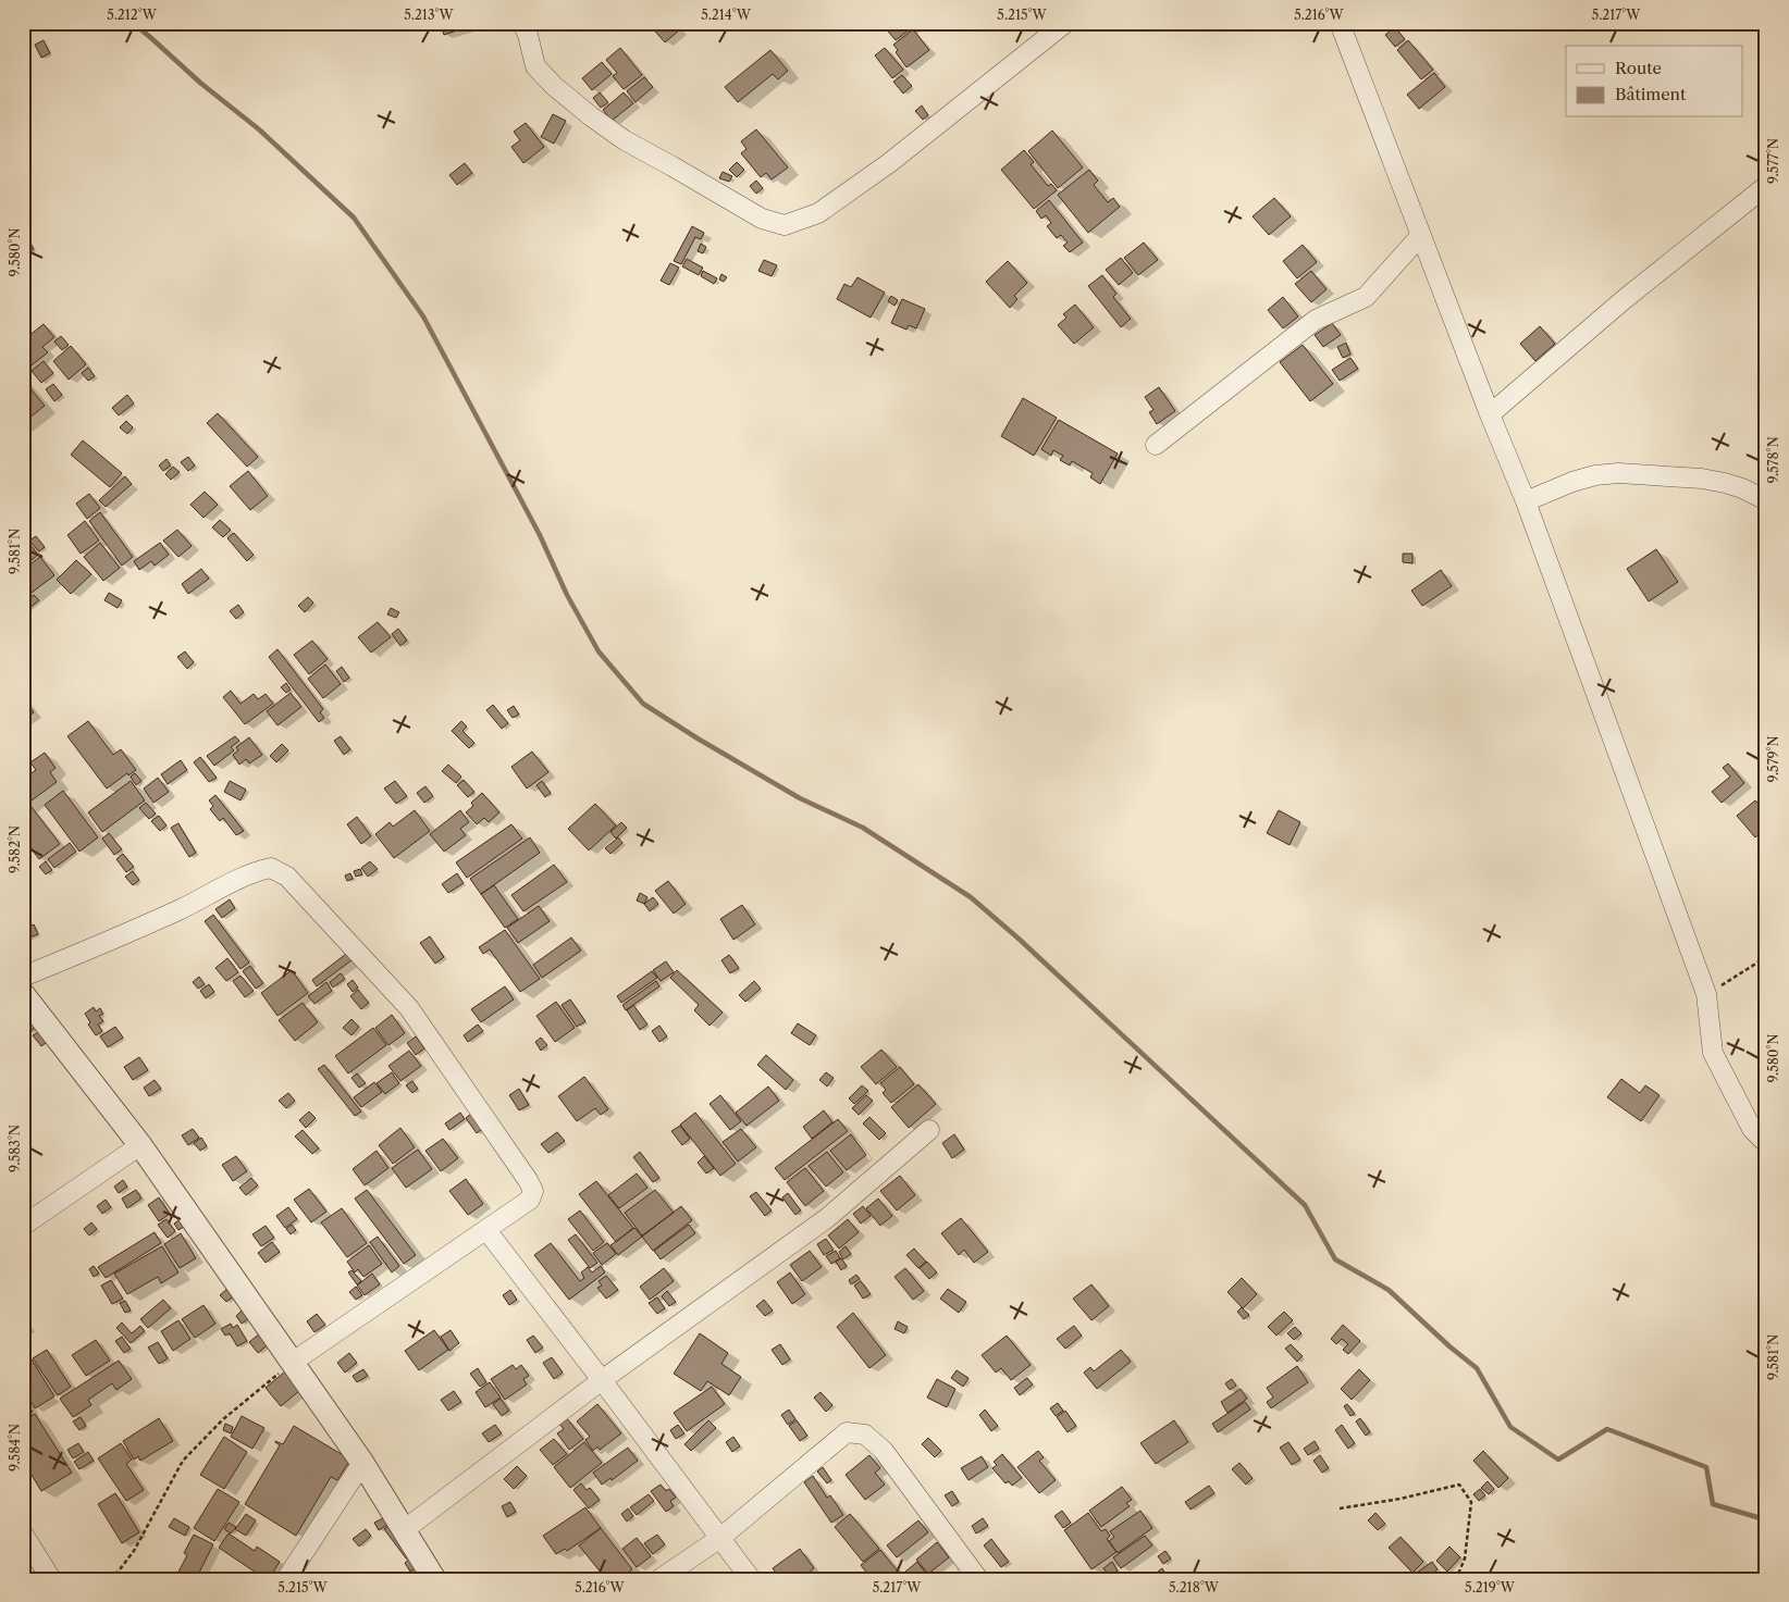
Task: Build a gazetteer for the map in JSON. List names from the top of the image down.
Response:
{
  "legend": ["Route", "Bâtiment"],
  "coordinates": [
    "5.212°W",
    "5.213°W",
    "5.214°W",
    "5.215°W",
    "5.216°W",
    "5.217°W",
    "9.577°N",
    "9.580°N",
    "9.578°N",
    "9.581°N",
    "9.579°N",
    "9.582°N",
    "9.583°N",
    "9.584°N",
    "5.218°W",
    "5.219°W"
  ]
}
